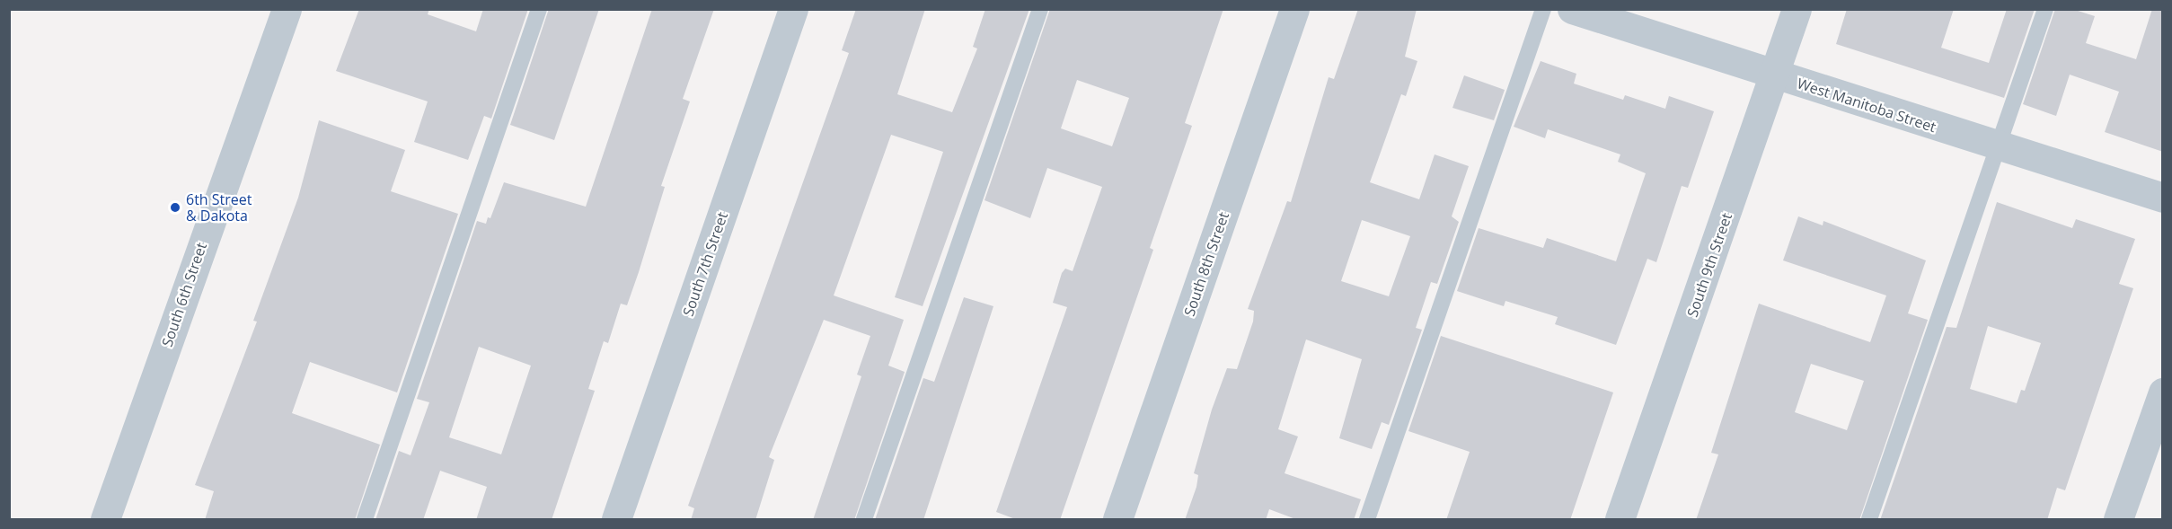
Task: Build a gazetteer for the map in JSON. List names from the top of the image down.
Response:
{
  "streets": {
    "street": [
      "West Manitoba Street",
      "South 7th Street",
      "South 8th Street",
      "South 9th Street",
      "South 6th Street"
    ]
  },
  "crossings": [
    ["West Manitoba Street", "South 9th Street"]
  ],
  "places": ["6th Street & Dakota"]
}
